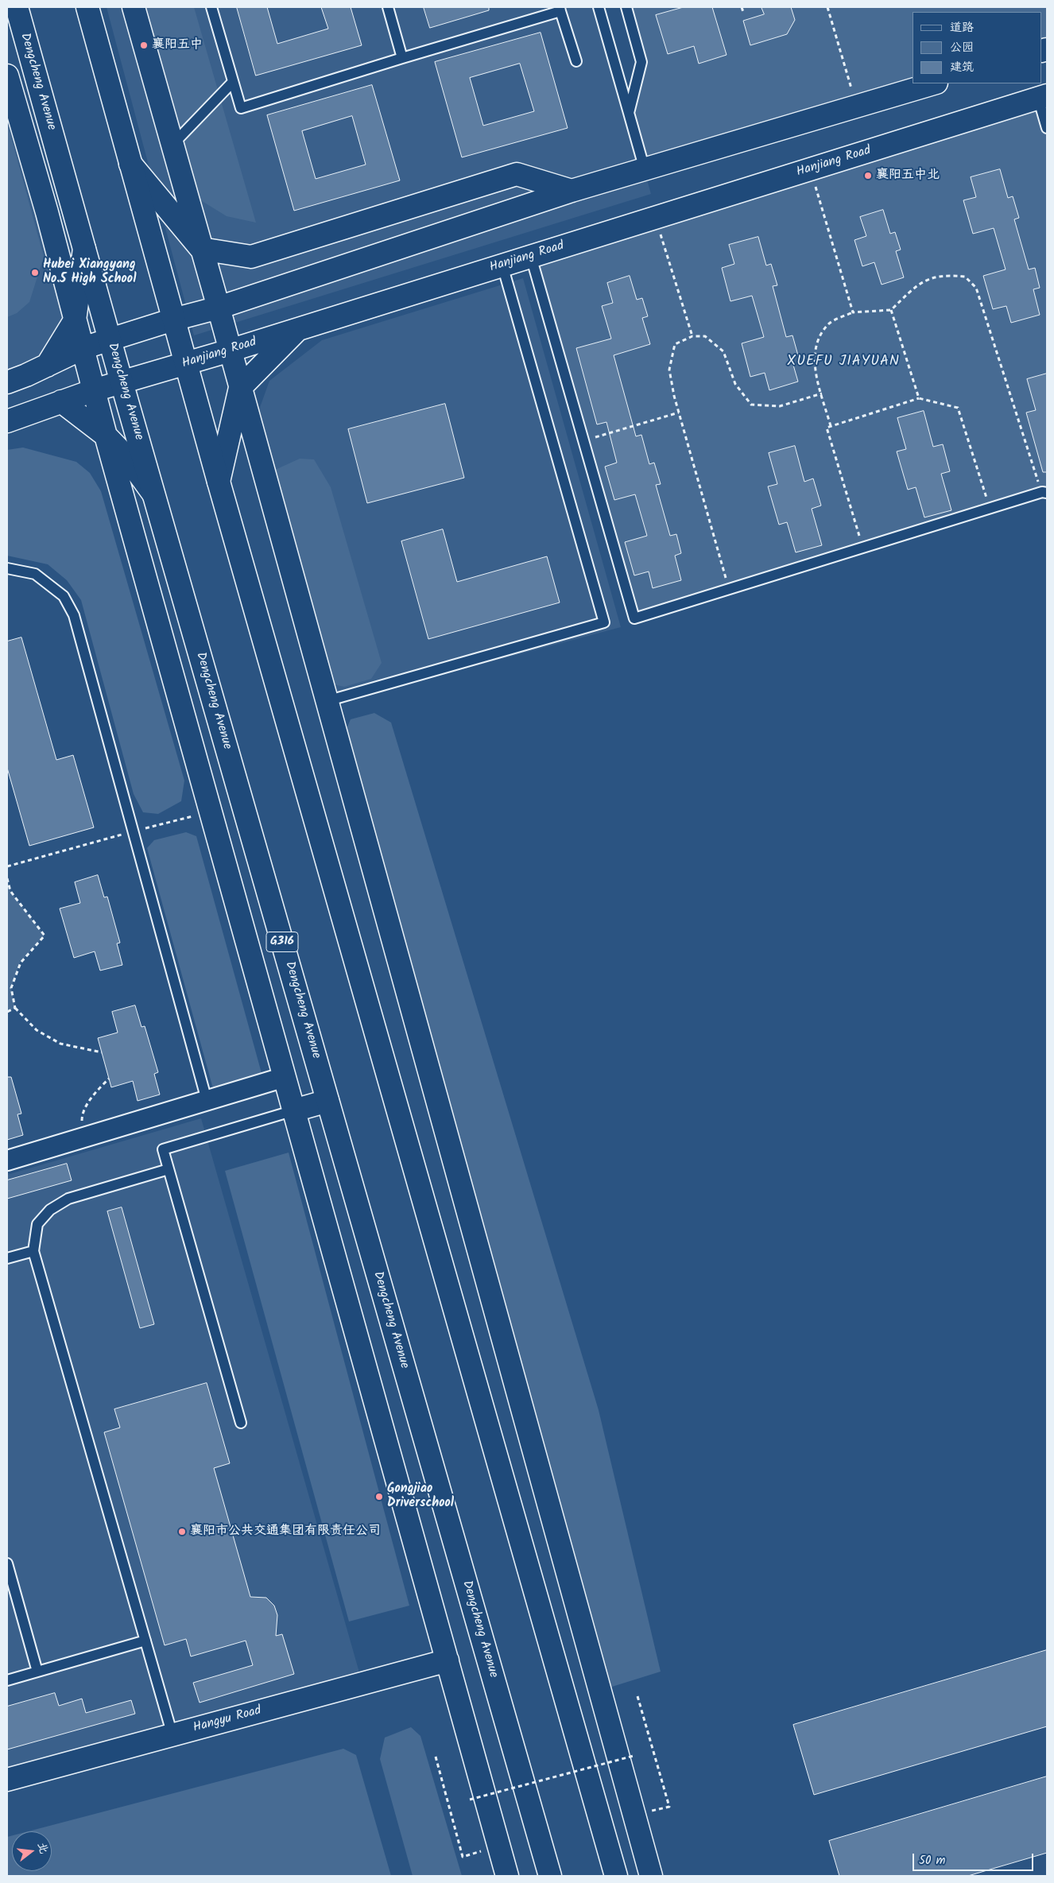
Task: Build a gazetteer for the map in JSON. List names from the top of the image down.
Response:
{
  "streets": {
    "main road": [
      "Dengcheng Avenue",
      "Hanjiang Road",
      "G316",
      "Hangyu Road"
    ]
  },
  "crossings": [
    ["Dengcheng Avenue", "Hanjiang Road"]
  ],
  "districts": ["XUEFU JIAYUAN"],
  "places": [
    "襄阳五中",
    "襄阳五中北",
    "Hubei Xiangyang No.5 High School",
    "Gongjiao Driverschool",
    "襄阳市公共交通集团有限责任公司"
  ],
  "legend": ["道路", "公园", "建筑"],
  "scale_bar": "50 m",
  "north": "right"
}
